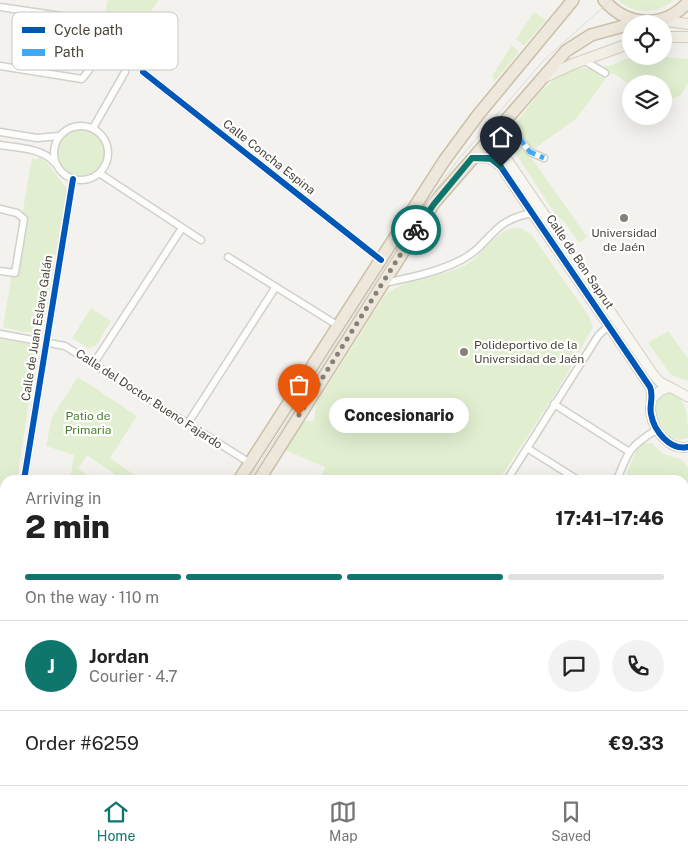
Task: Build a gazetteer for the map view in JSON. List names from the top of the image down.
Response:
{
  "streets": {
    "street": [
      "Calle Concha Espina",
      "Calle de Ben Saprut",
      "Calle de Juan Eslava Galán",
      "Calle del Doctor Bueno Fajardo"
    ]
  },
  "crossings": [
    ["Calle de Juan Eslava Galán", "Calle del Doctor Bueno Fajardo"]
  ],
  "parks": ["Patio de Primaria"],
  "places": ["Universidad de Jaén", "Polideportivo de la Universidad de Jaén", "Concesionario"],
  "legend": ["Cycle path", "Path"],
  "page": {
    "bubble": "Concesionario",
    "heading": ["2 min", "Arriving in", "17:41–17:46"],
    "panel": [
      "Jordan",
      "Courier · 4.7",
      "Order #6259",
      "€9.33"
    ],
    "bar": "On the way · 110 m",
    "round": "J",
    "tabs": ["Home", "Map", "Saved"]
  }
}
